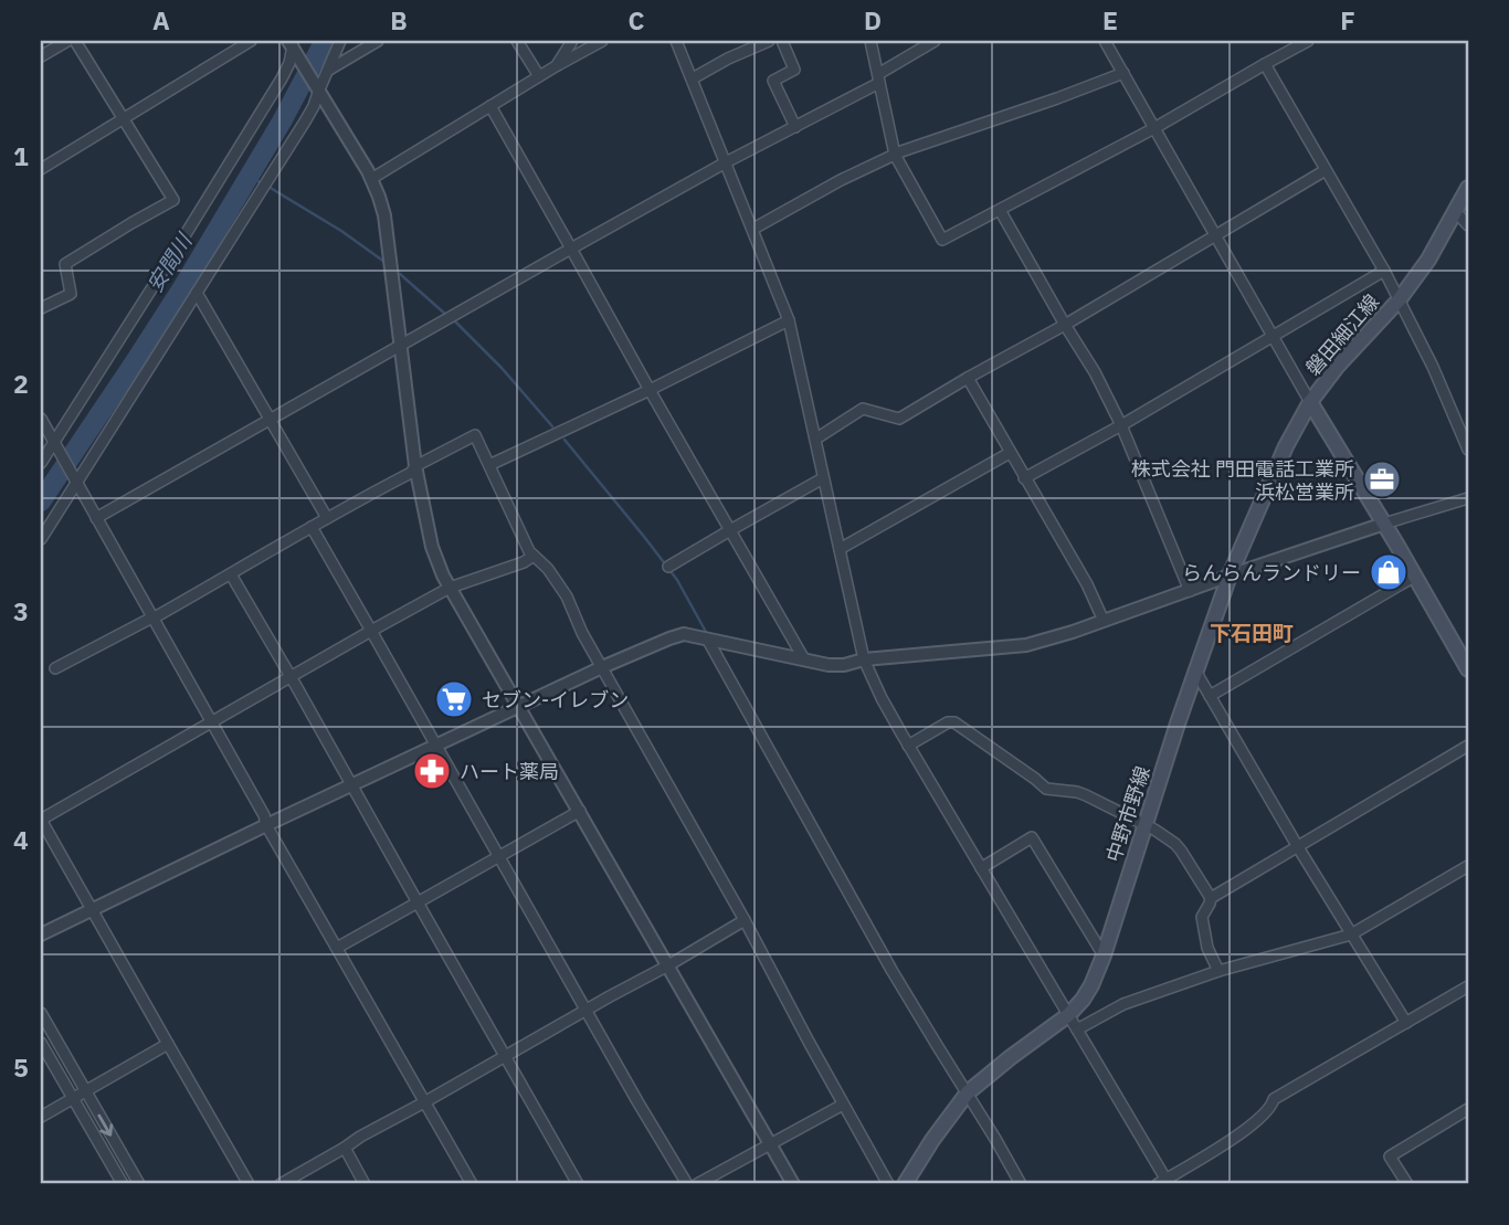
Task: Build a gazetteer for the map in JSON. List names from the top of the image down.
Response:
{
  "streets": {
    "main road": ["磐田細江線", "中野市野線"]
  },
  "crossings": [
    ["磐田細江線", "中野市野線"]
  ],
  "districts": ["下石田町"],
  "water": ["安間川"],
  "places": {
    "office": ["株式会社 門田電話工業所 浜松営業所"],
    "shop": ["らんらんランドリー"],
    "supermarket": ["セブン-イレブン"],
    "pharmacy": ["ハート薬局"]
  },
  "grid": {
    "columns": [
      "A",
      "B",
      "C",
      "D",
      "E",
      "F"
    ],
    "rows": [
      "1",
      "2",
      "3",
      "4",
      "5"
    ]
  }
}
